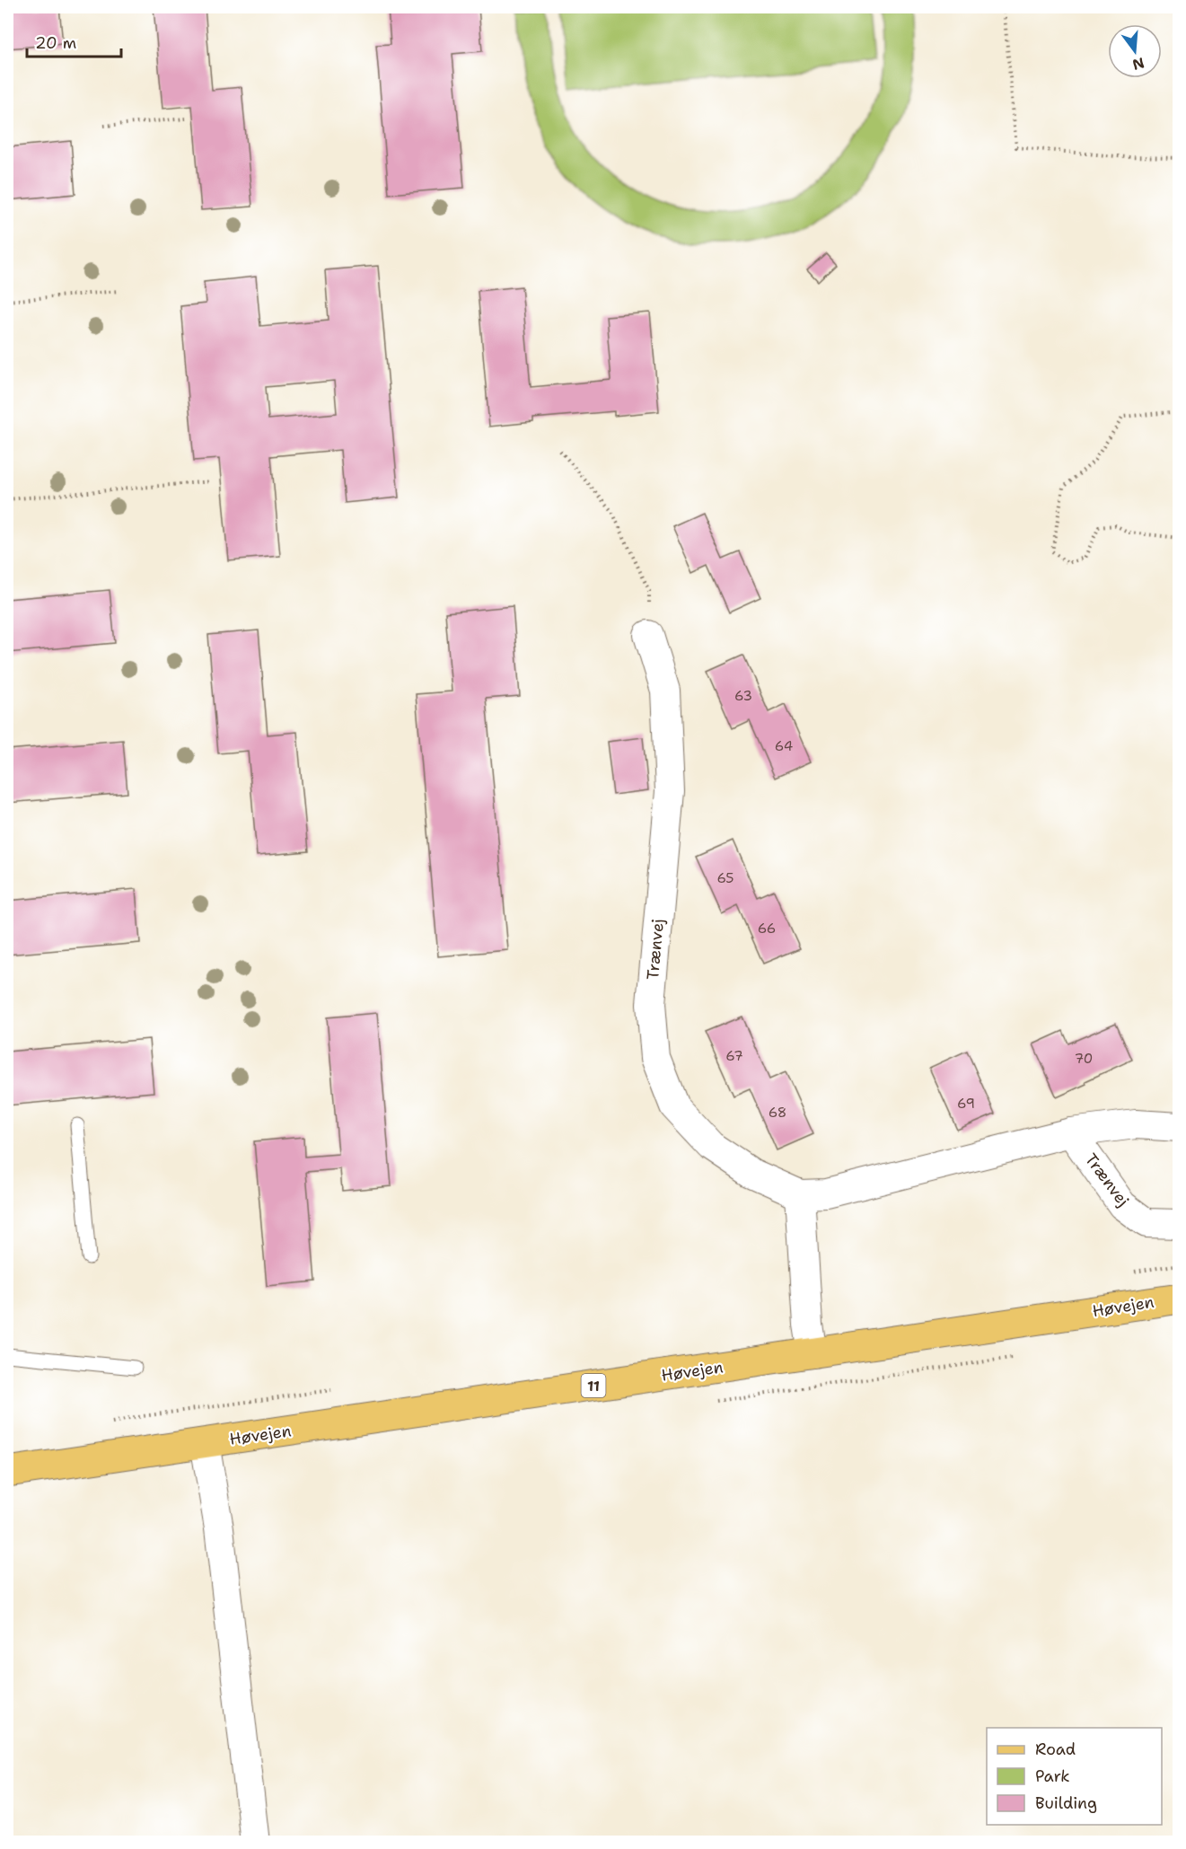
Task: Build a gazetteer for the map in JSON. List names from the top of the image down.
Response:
{
  "streets": {
    "main road": ["Høvejen", "11"],
    "street": ["Trænvej"]
  },
  "house_numbers": [
    "63",
    "64",
    "65",
    "66",
    "67",
    "70",
    "69",
    "68"
  ],
  "legend": ["Road", "Park", "Building"],
  "scale_bar": "20 m",
  "north": "bottom"
}
